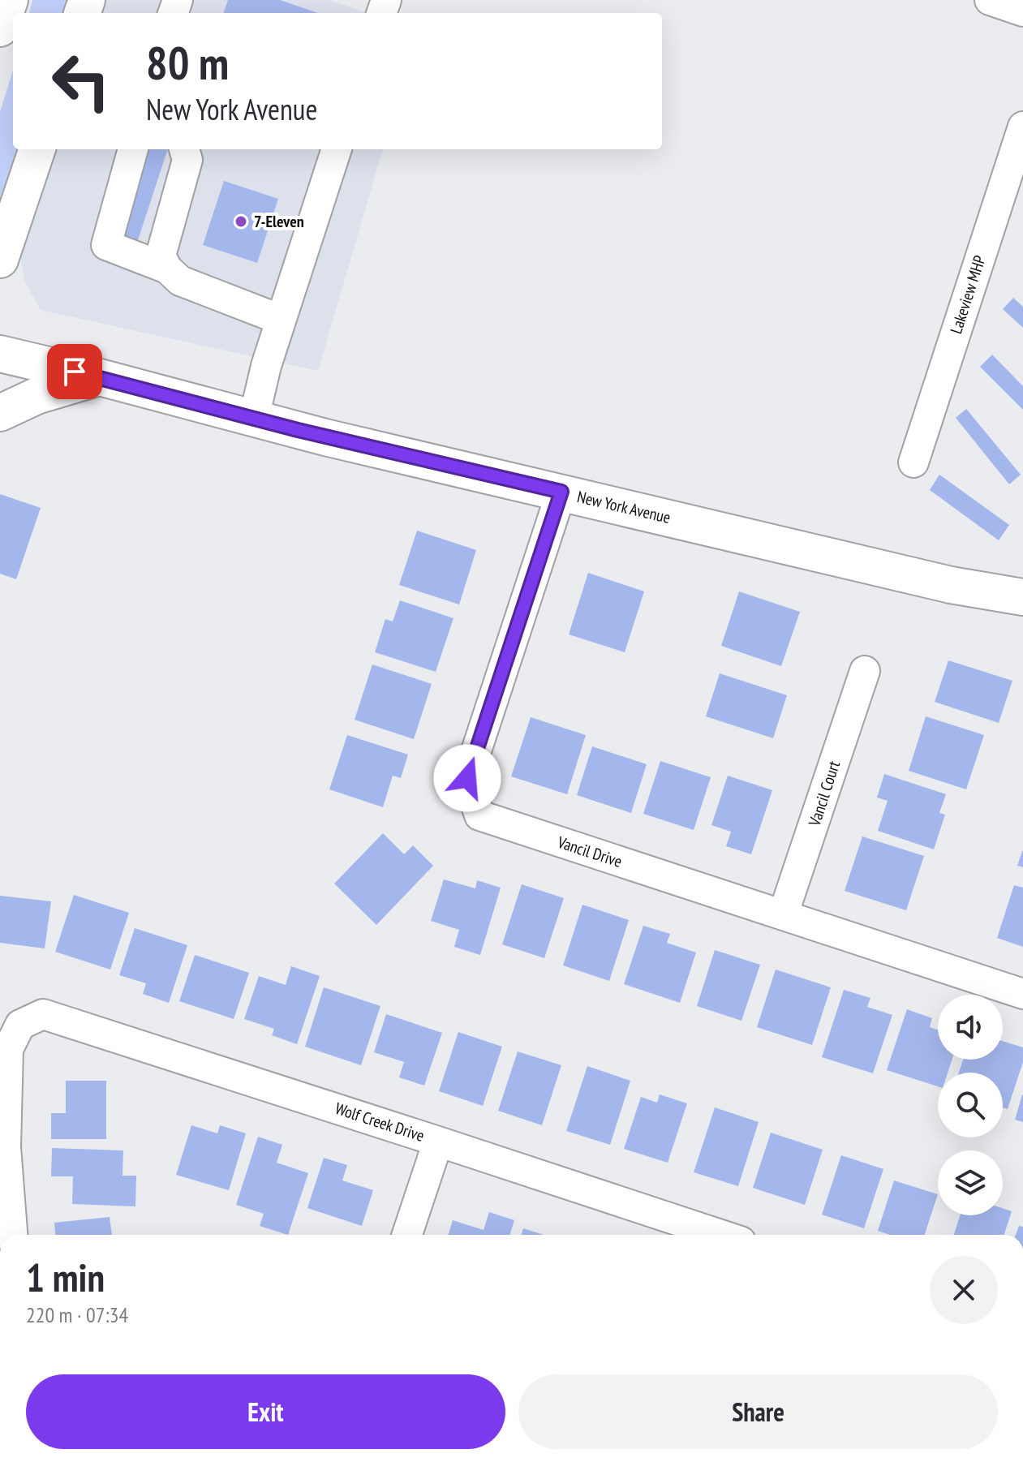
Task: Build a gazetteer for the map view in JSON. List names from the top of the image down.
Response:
{
  "streets": {
    "main road": ["New York Avenue"],
    "street": [
      "Lakeview MHP",
      "Vancil Court",
      "Vancil Drive",
      "Wolf Creek Drive"
    ]
  },
  "crossings": [
    ["New York Avenue", "Vancil Drive"],
    ["Vancil Court", "Vancil Drive"]
  ],
  "places": ["7-Eleven"],
  "page": {
    "turn": ["80 m", "New York Avenue"],
    "heading": ["1 min", "220 m · 07:34"],
    "buttons": ["Exit", "Share"]
  }
}
